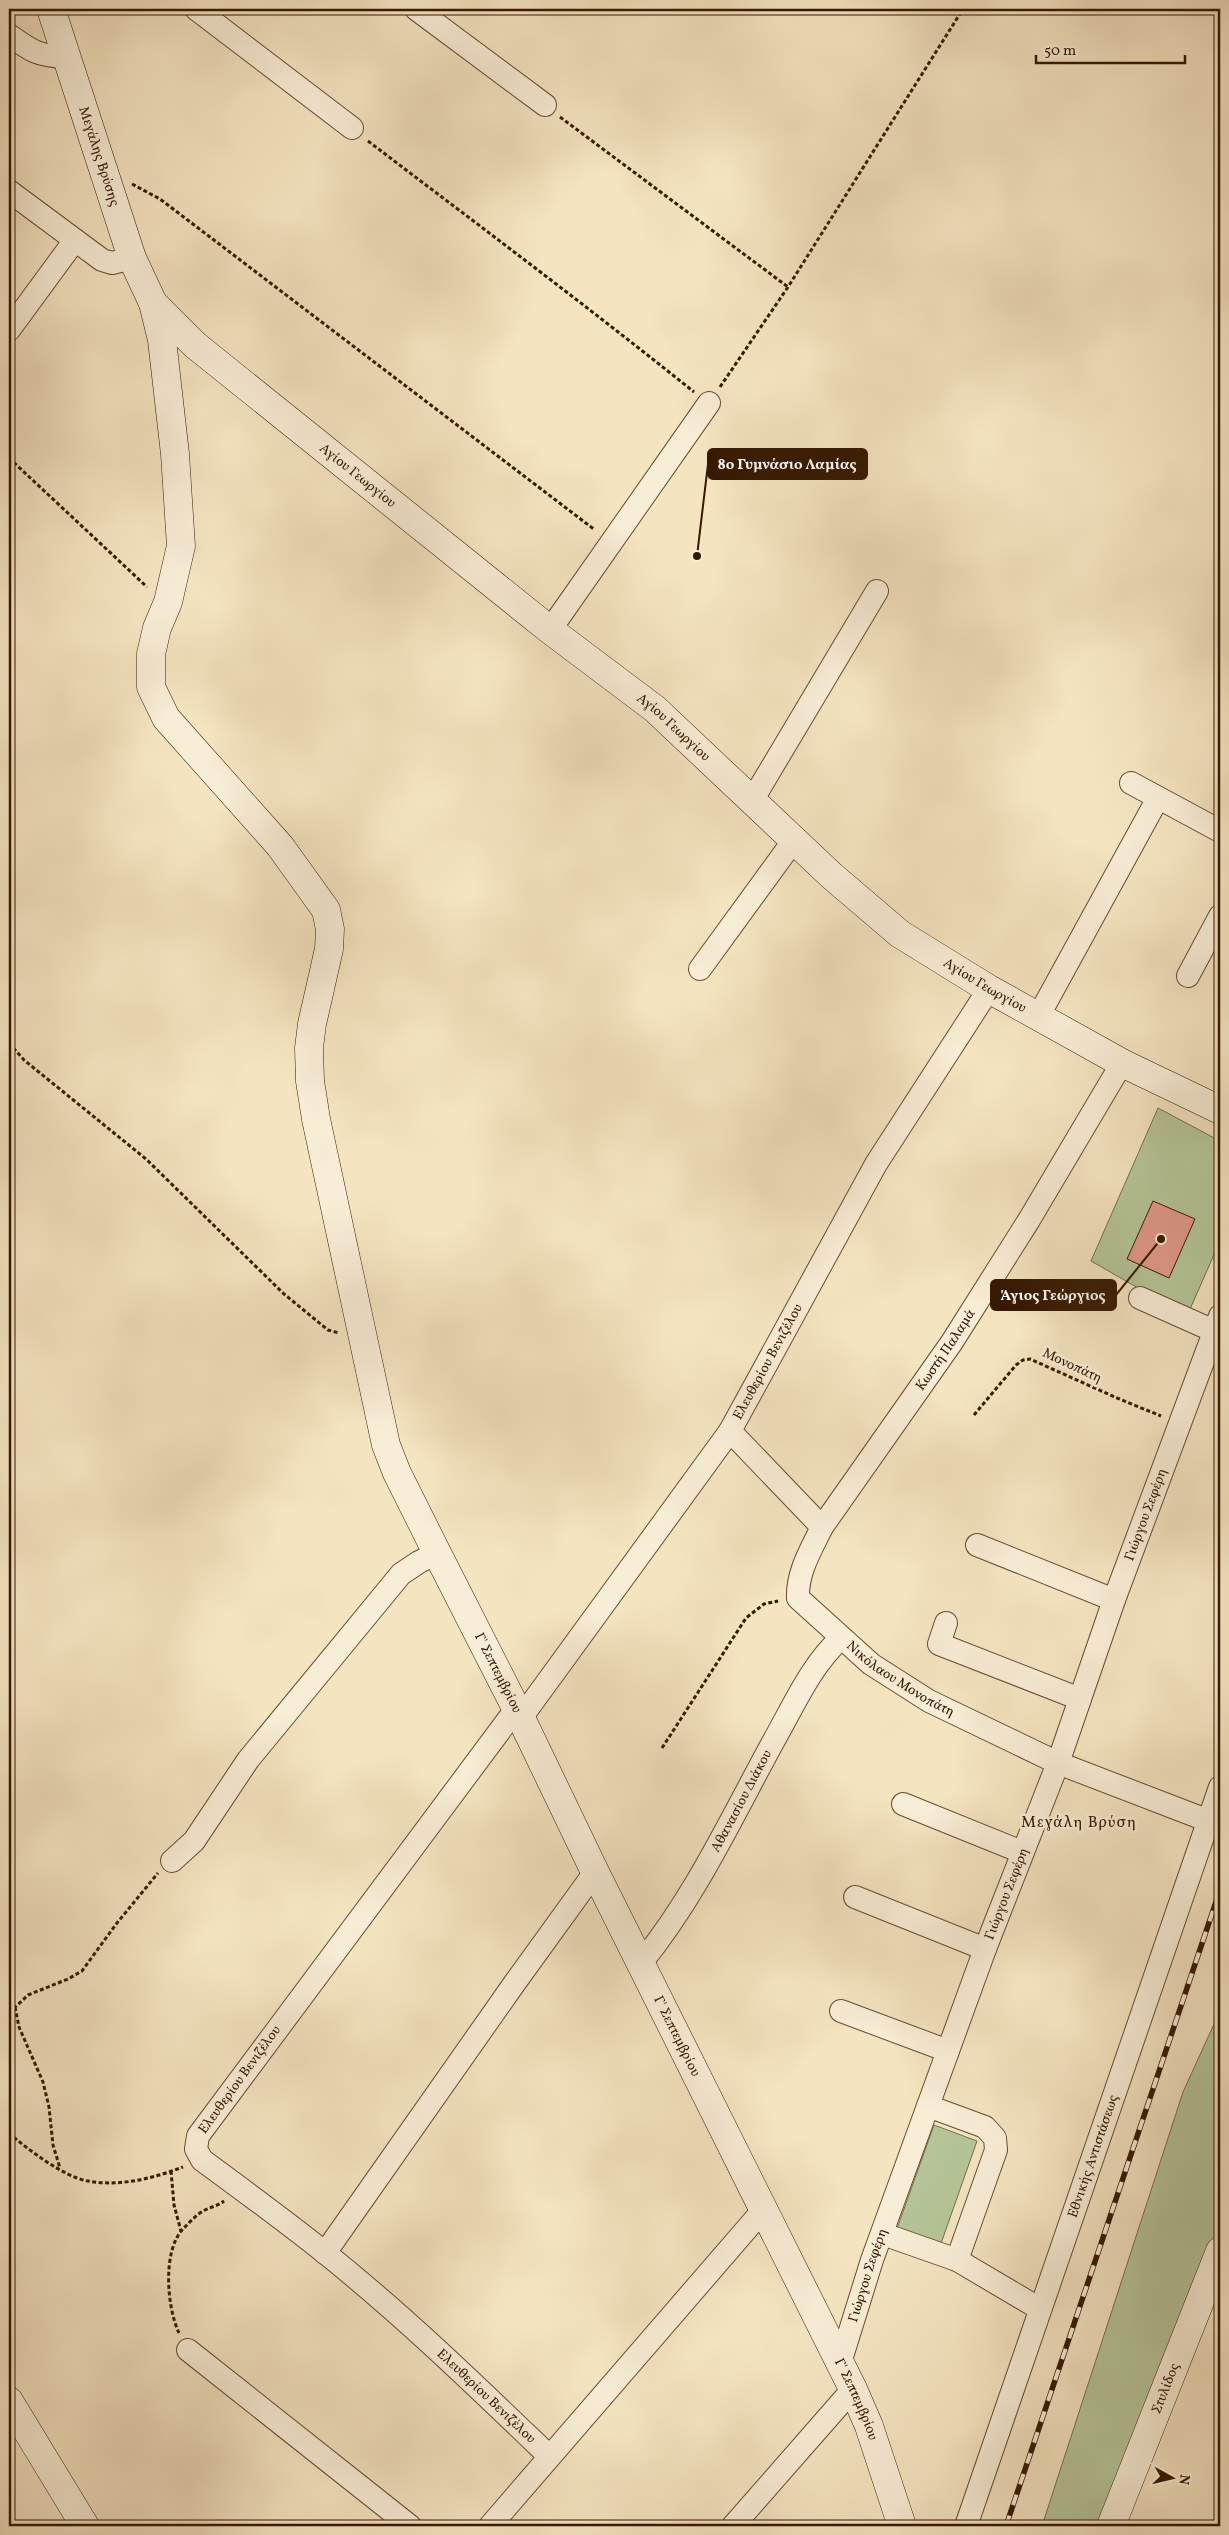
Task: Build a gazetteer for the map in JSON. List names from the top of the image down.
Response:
{
  "streets": {
    "street": [
      "Μεγάλης Βρύσης",
      "Αγίου Γεωργίου",
      "Κωστή Παλαμά",
      "Ελευθερίου Βενιζέλου",
      "Γιώργου Σεφέρη",
      "Γ' Σεπτεμβρίου",
      "Νικόλαου Μονοπάτη",
      "Αθανασίου Διάκου",
      "Εθνικής Αντιστάσεως",
      "Στυλίδος"
    ],
    "path": ["Μονοπάτη"]
  },
  "crossings": [
    ["Μεγάλης Βρύσης", "Αγίου Γεωργίου"],
    ["Μεγάλης Βρύσης", "Γ' Σεπτεμβρίου"],
    ["Αγίου Γεωργίου", "Κωστή Παλαμά"],
    ["Αγίου Γεωργίου", "Ελευθερίου Βενιζέλου"],
    ["Αγίου Γεωργίου", "Γ' Σεπτεμβρίου"],
    ["Ελευθερίου Βενιζέλου", "Γ' Σεπτεμβρίου"],
    ["Μονοπάτη", "Γιώργου Σεφέρη"],
    ["Γιώργου Σεφέρη", "Γ' Σεπτεμβρίου"],
    ["Γιώργου Σεφέρη", "Νικόλαου Μονοπάτη"],
    ["Γ' Σεπτεμβρίου", "Αθανασίου Διάκου"],
    ["Νικόλαου Μονοπάτη", "Αθανασίου Διάκου"],
    ["Νικόλαου Μονοπάτη", "Εθνικής Αντιστάσεως"]
  ],
  "districts": ["Μεγάλη Βρύση"],
  "places": ["8ο Γυμνάσιο Λαμίας", "Άγιος Γεώργιος"],
  "scale_bar": "50 m",
  "north": "right"
}
